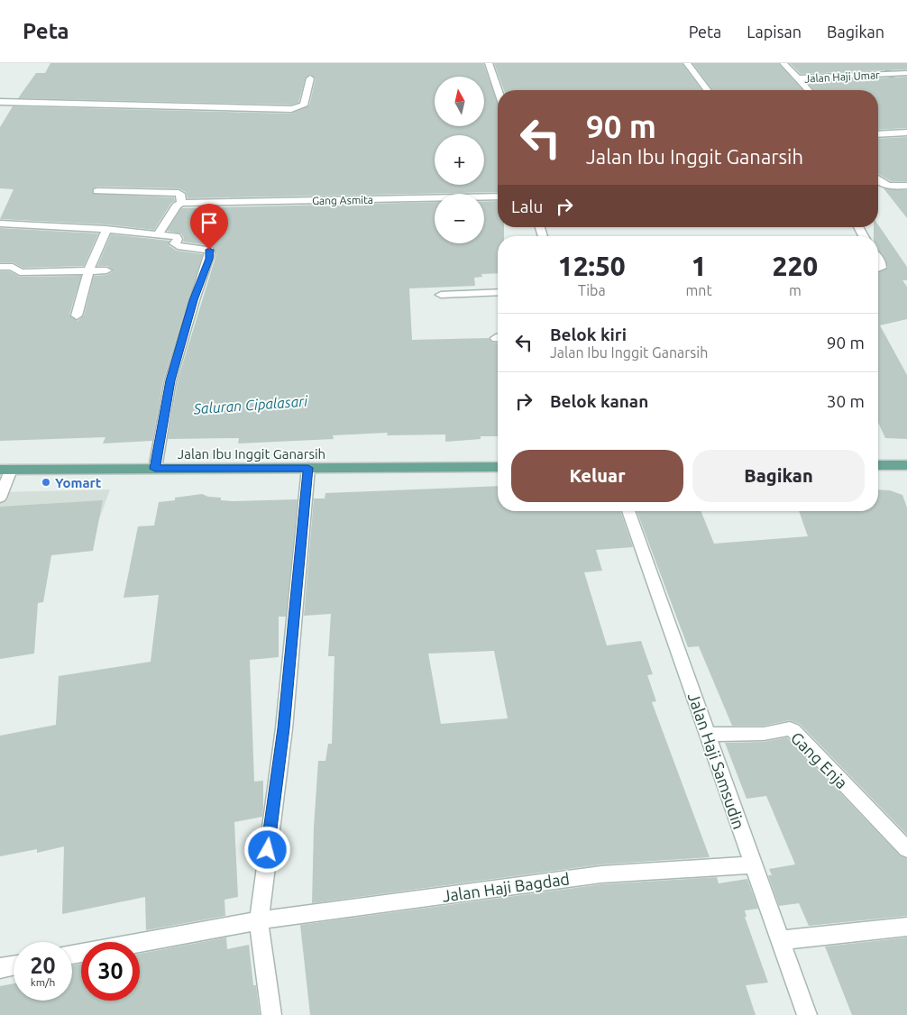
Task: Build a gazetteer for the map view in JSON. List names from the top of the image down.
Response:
{
  "streets": {
    "main road": ["Jalan Ibu Inggit Ganarsih"],
    "street": [
      "Jalan Haji Umar",
      "Gang Asmita",
      "Gang Enja",
      "Jalan Haji Samsudin",
      "Jalan Haji Bagdad"
    ]
  },
  "crossings": [
    ["Gang Enja", "Jalan Haji Samsudin"],
    ["Jalan Haji Samsudin", "Jalan Haji Bagdad"]
  ],
  "water": ["Saluran Cipalasari"],
  "places": ["Yomart"],
  "north": "top",
  "page": {
    "header": "Peta",
    "nav": ["Peta", "Lapisan", "Bagikan"],
    "map_buttons": ["+", "−"],
    "turn": ["90 m", "Jalan Ibu Inggit Ganarsih"],
    "then": "Lalu",
    "eta": [
      "12:50",
      "Tiba",
      "1",
      "mnt",
      "220",
      "m"
    ],
    "list": [
      {
        "name": "Belok kiri",
        "note": "Jalan Ibu Inggit Ganarsih",
        "value": "90 m"
      },
      {
        "name": "Belok kanan",
        "value": "30 m"
      }
    ],
    "buttons": ["Keluar", "Bagikan"],
    "speed": "20 km/h",
    "limit": "30"
  }
}
